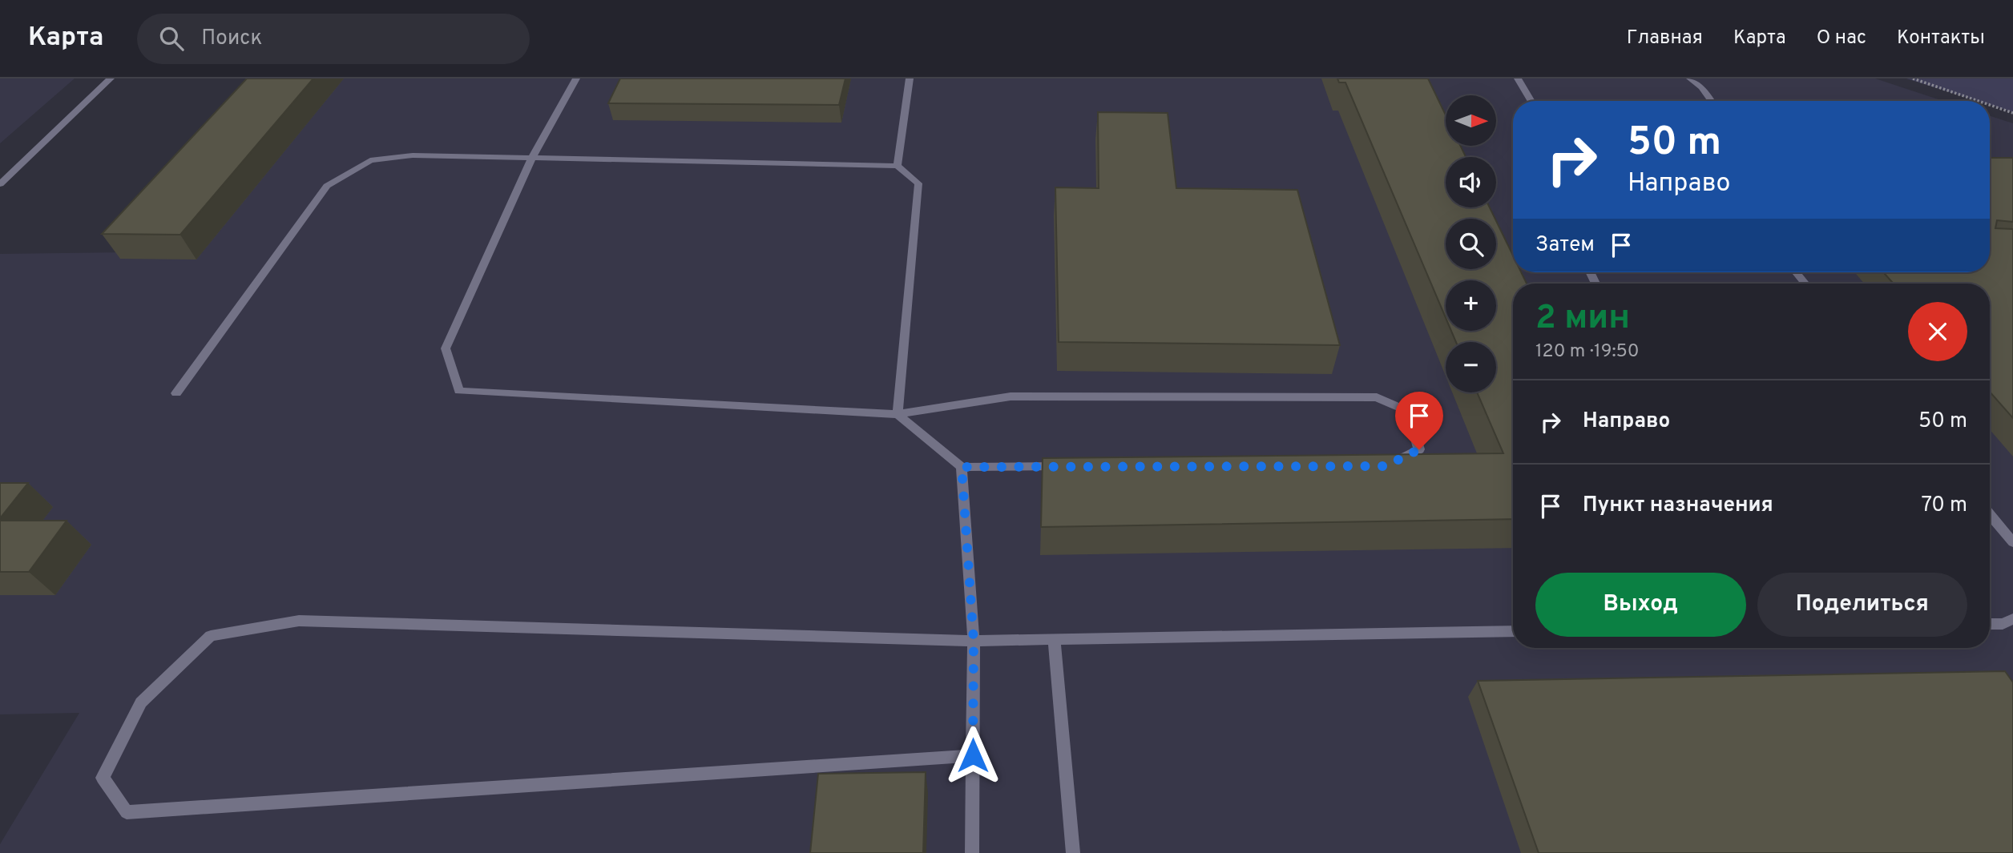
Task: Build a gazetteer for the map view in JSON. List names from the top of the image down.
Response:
{
  "north": "right",
  "page": {
    "header": "Карта",
    "search": "Поиск",
    "nav": [
      "Главная",
      "Карта",
      "О нас",
      "Контакты"
    ],
    "map_buttons": ["+", "−"],
    "turn": ["50 m", "Направо"],
    "then": "Затем",
    "heading": ["2 мин", "120 m · 19:50"],
    "list": [
      {
        "name": "Направо",
        "value": "50 m"
      },
      {
        "name": "Пункт назначения",
        "value": "70 m"
      }
    ],
    "buttons": ["Выход", "Поделиться"]
  }
}
